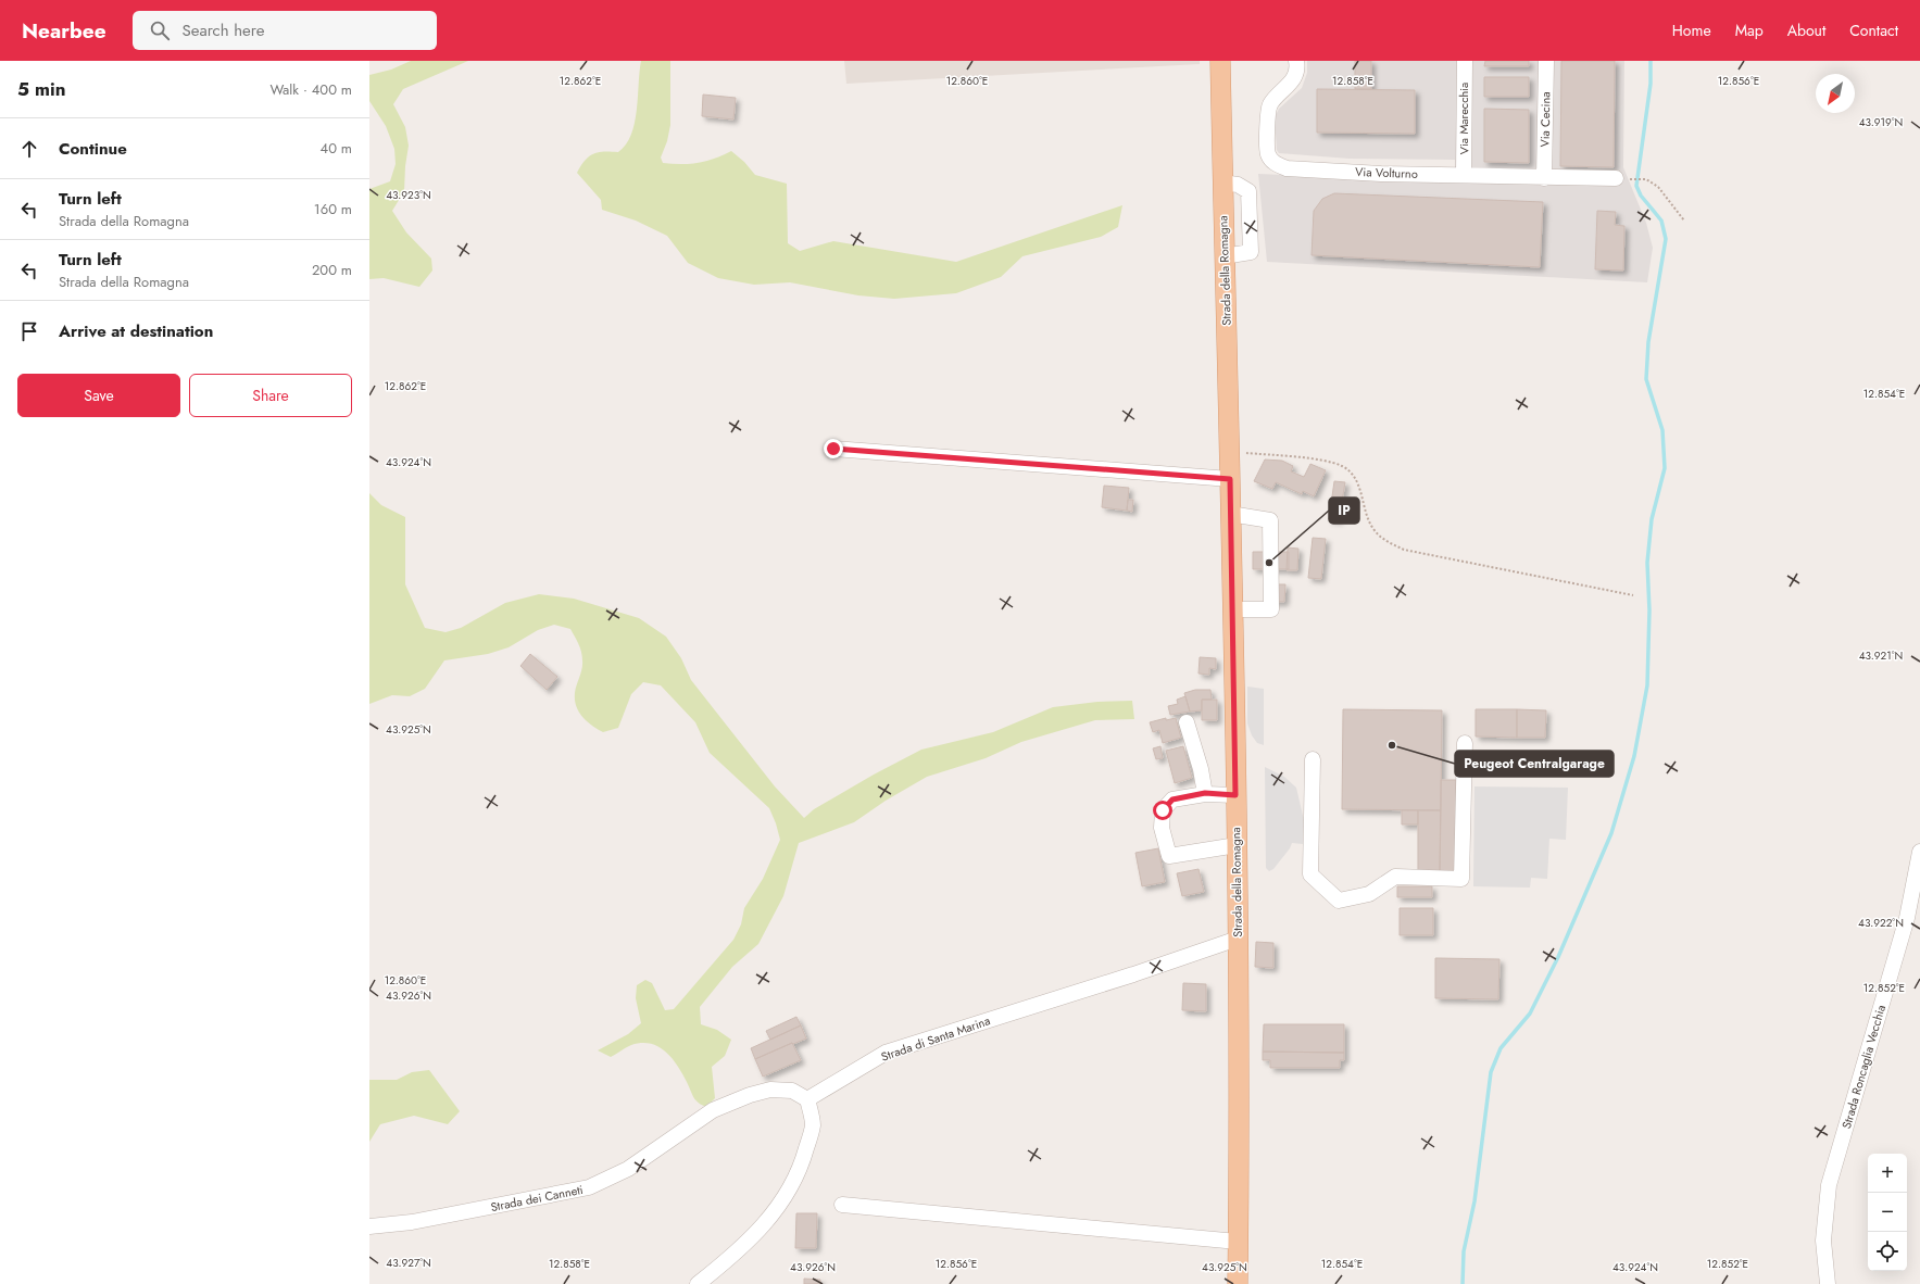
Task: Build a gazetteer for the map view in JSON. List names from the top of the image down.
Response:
{
  "streets": {
    "main road": ["Strada della Romagna"],
    "street": [
      "Via Marecchia",
      "Via Cecina",
      "Via Volturno",
      "Strada di Santa Marina",
      "Strada Roncaglia Vecchia",
      "Strada dei Canneti"
    ]
  },
  "crossings": [
    ["Via Marecchia", "Via Volturno"],
    ["Via Cecina", "Via Volturno"],
    ["Strada della Romagna", "Strada di Santa Marina"],
    ["Strada di Santa Marina", "Strada dei Canneti"]
  ],
  "places": ["IP", "Peugeot Centralgarage"],
  "north": "bottom left",
  "page": {
    "header": "Nearbee",
    "search": "Search here",
    "nav": [
      "Home",
      "Map",
      "About",
      "Contact"
    ],
    "heading": ["5 min", "Walk · 400 m"],
    "list": [
      ["Continue", "40 m"],
      ["Turn left", "Strada della Romagna", "160 m"],
      ["Turn left", "Strada della Romagna", "200 m"],
      "Arrive at destination"
    ],
    "buttons": ["Save", "Share"],
    "map_buttons": ["+", "−"]
  },
  "coordinates": [
    "12.862°E",
    "12.860°E",
    "12.858°E",
    "12.856°E",
    "43.919°N",
    "43.923°N",
    "12.854°E",
    "43.924°N",
    "43.921°N",
    "43.925°N",
    "43.922°N",
    "12.852°E",
    "43.926°N",
    "43.927°N"
  ]
}
